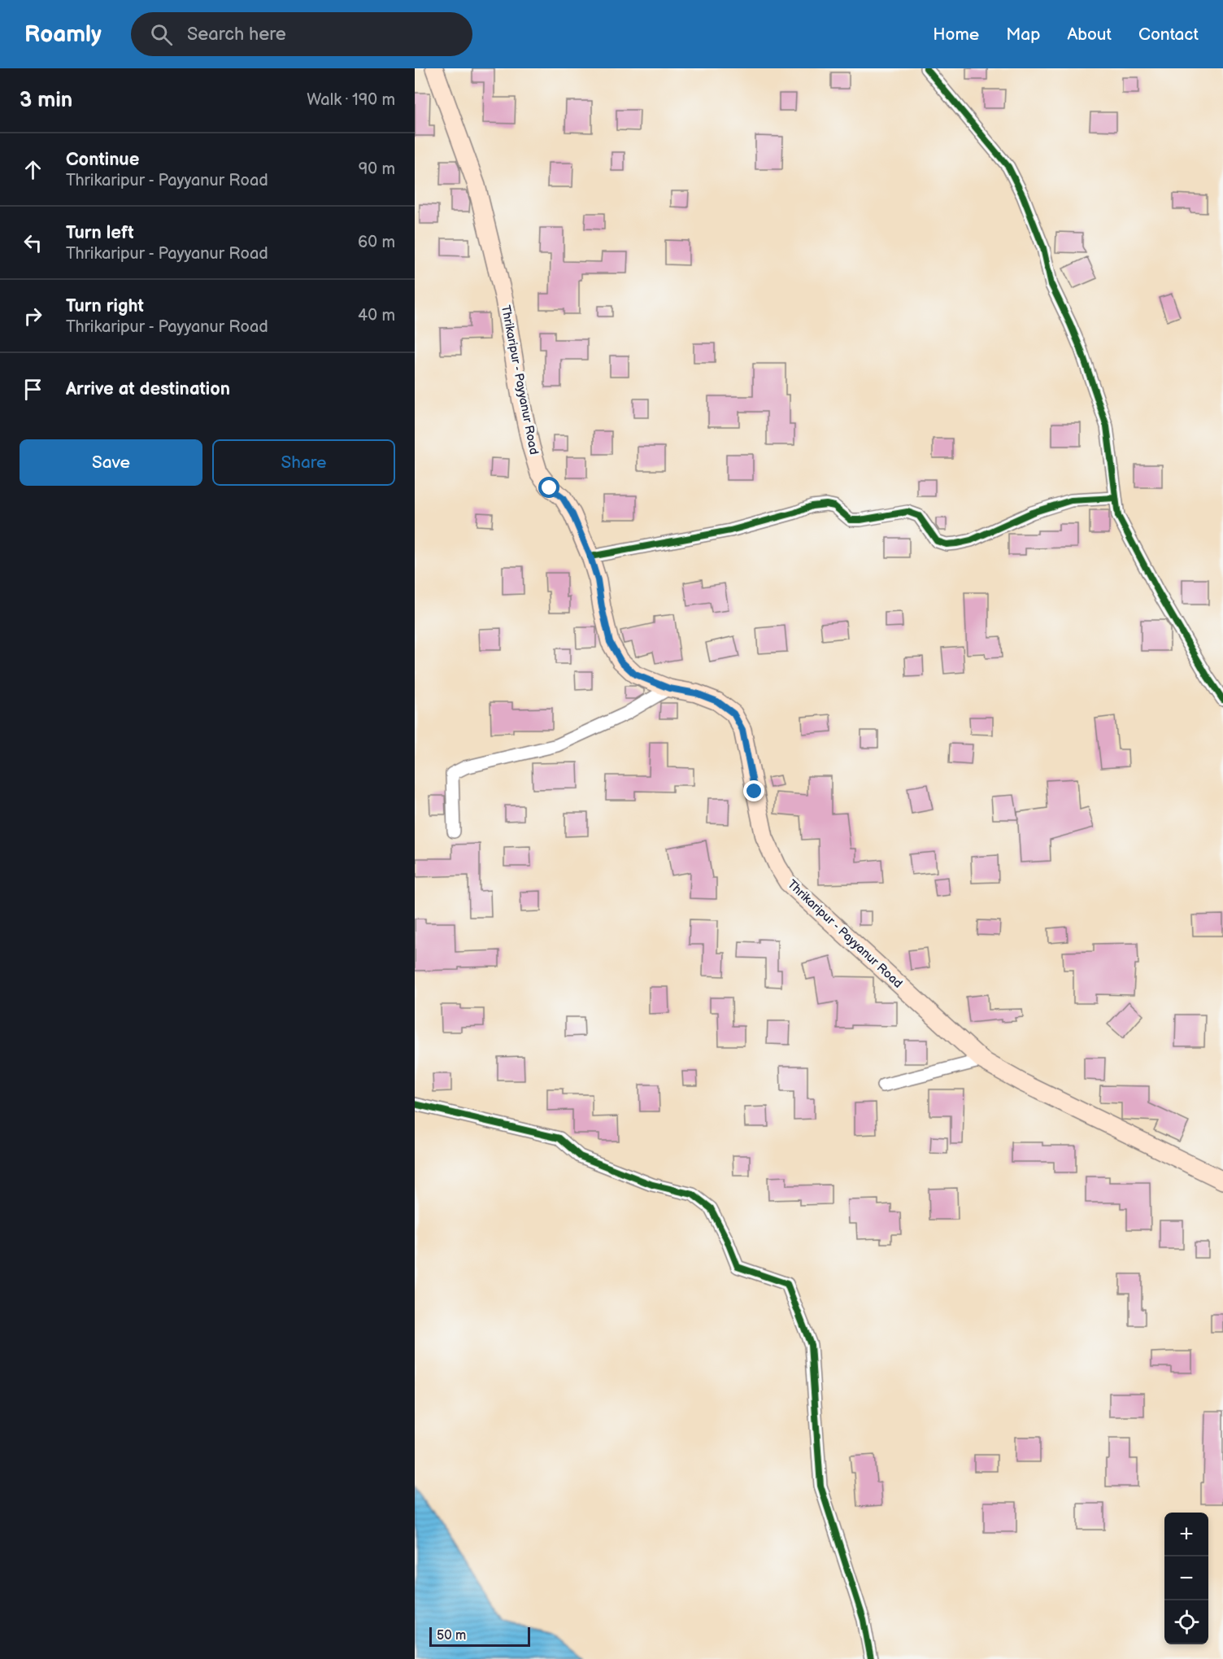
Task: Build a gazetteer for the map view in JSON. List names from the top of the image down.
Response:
{
  "streets": {
    "main road": ["Thrikaripur - Payyanur Road"]
  },
  "scale_bar": "50 m",
  "page": {
    "header": "Roamly",
    "search": "Search here",
    "nav": [
      "Home",
      "Map",
      "About",
      "Contact"
    ],
    "heading": ["3 min", "Walk · 190 m"],
    "list": [
      ["Continue", "Thrikaripur - Payyanur Road", "90 m"],
      ["Turn left", "Thrikaripur - Payyanur Road", "60 m"],
      ["Turn right", "Thrikaripur - Payyanur Road", "40 m"],
      "Arrive at destination"
    ],
    "buttons": ["Save", "Share"],
    "map_buttons": ["+", "−"],
    "scale": "50 m"
  }
}
